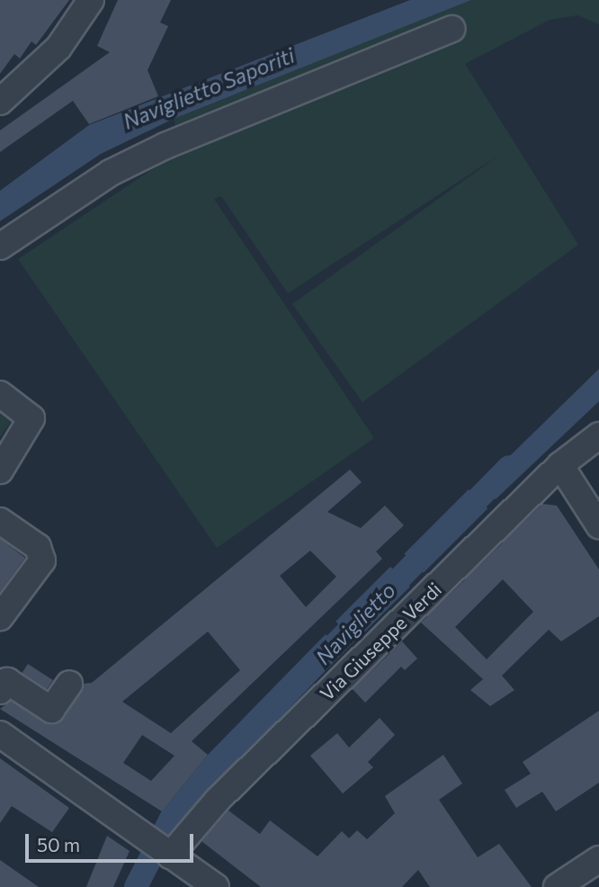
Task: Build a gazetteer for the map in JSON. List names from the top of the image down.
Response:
{
  "streets": {
    "street": ["Via Giuseppe Verdi"]
  },
  "water": ["Naviglietto Saporiti", "Naviglietto"],
  "scale_bar": "50 m"
}
